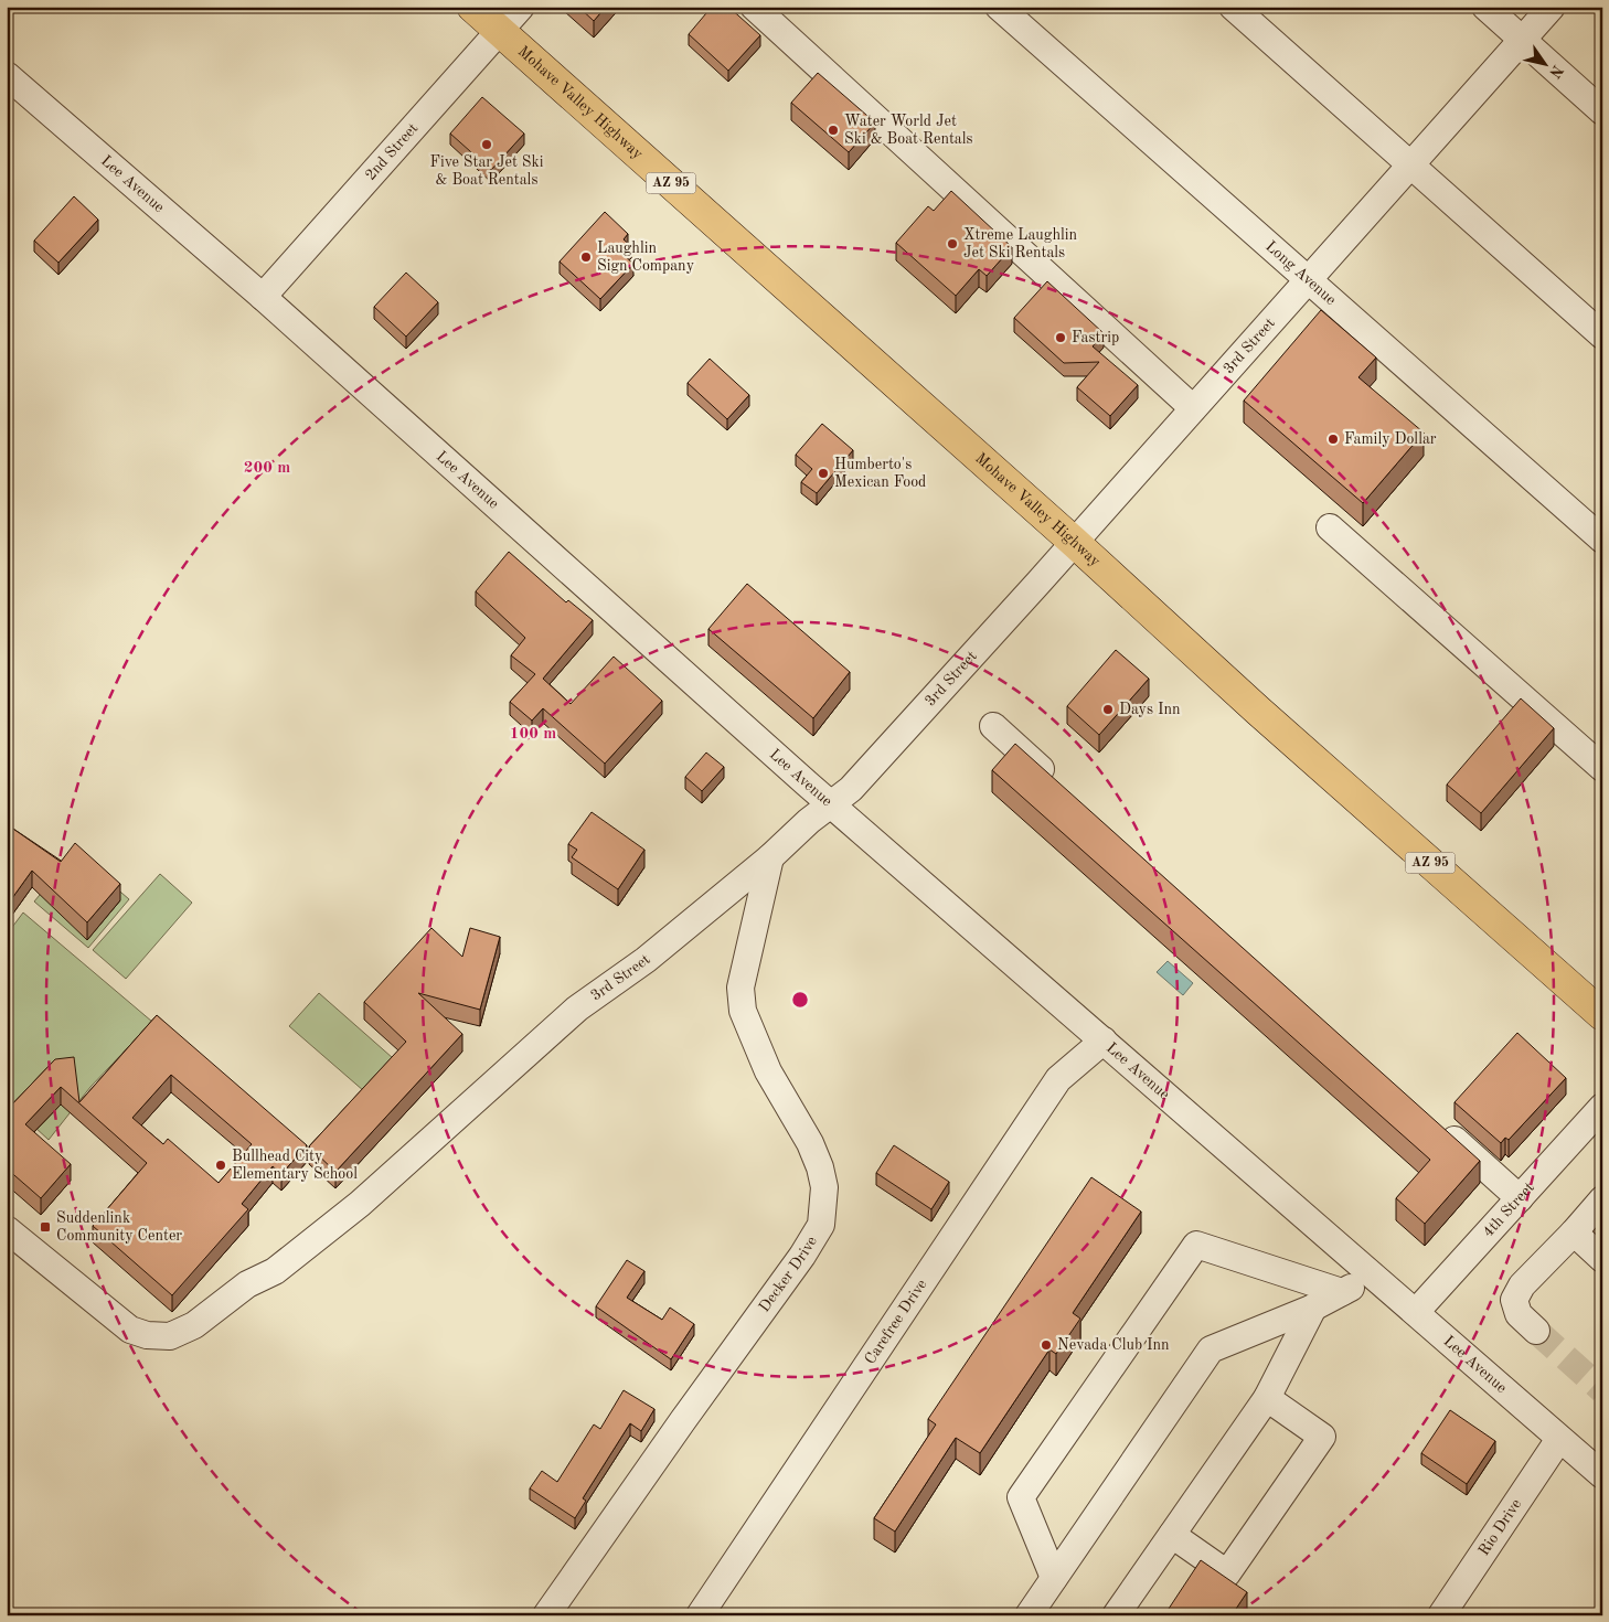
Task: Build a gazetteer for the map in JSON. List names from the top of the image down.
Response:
{
  "streets": {
    "highway": ["Mohave Valley Highway", "AZ 95"],
    "street": [
      "2nd Street",
      "Lee Avenue",
      "Long Avenue",
      "3rd Street",
      "4th Street",
      "Decker Drive",
      "Carefree Drive",
      "Rio Drive"
    ]
  },
  "crossings": [
    ["Mohave Valley Highway", "2nd Street"],
    ["Mohave Valley Highway", "3rd Street"],
    ["2nd Street", "Lee Avenue"],
    ["Lee Avenue", "3rd Street"],
    ["Lee Avenue", "4th Street"],
    ["Lee Avenue", "Carefree Drive"],
    ["Lee Avenue", "Rio Drive"],
    ["Long Avenue", "3rd Street"],
    ["3rd Street", "Decker Drive"]
  ],
  "places": {
    "other": [
      "Water World Jet Ski & Boat Rentals",
      "Five Star Jet Ski & Boat Rentals",
      "Xtreme Laughlin Jet Ski Rentals",
      "Laughlin Sign Company",
      "Fastrip",
      "Family Dollar",
      "Humberto's Mexican Food",
      "Days Inn",
      "Bullhead City Elementary School",
      "Nevada Club Inn"
    ],
    "transit": ["Suddenlink Community Center"]
  },
  "north": "bottom right",
  "rings": ["200 m", "100 m"]
}
